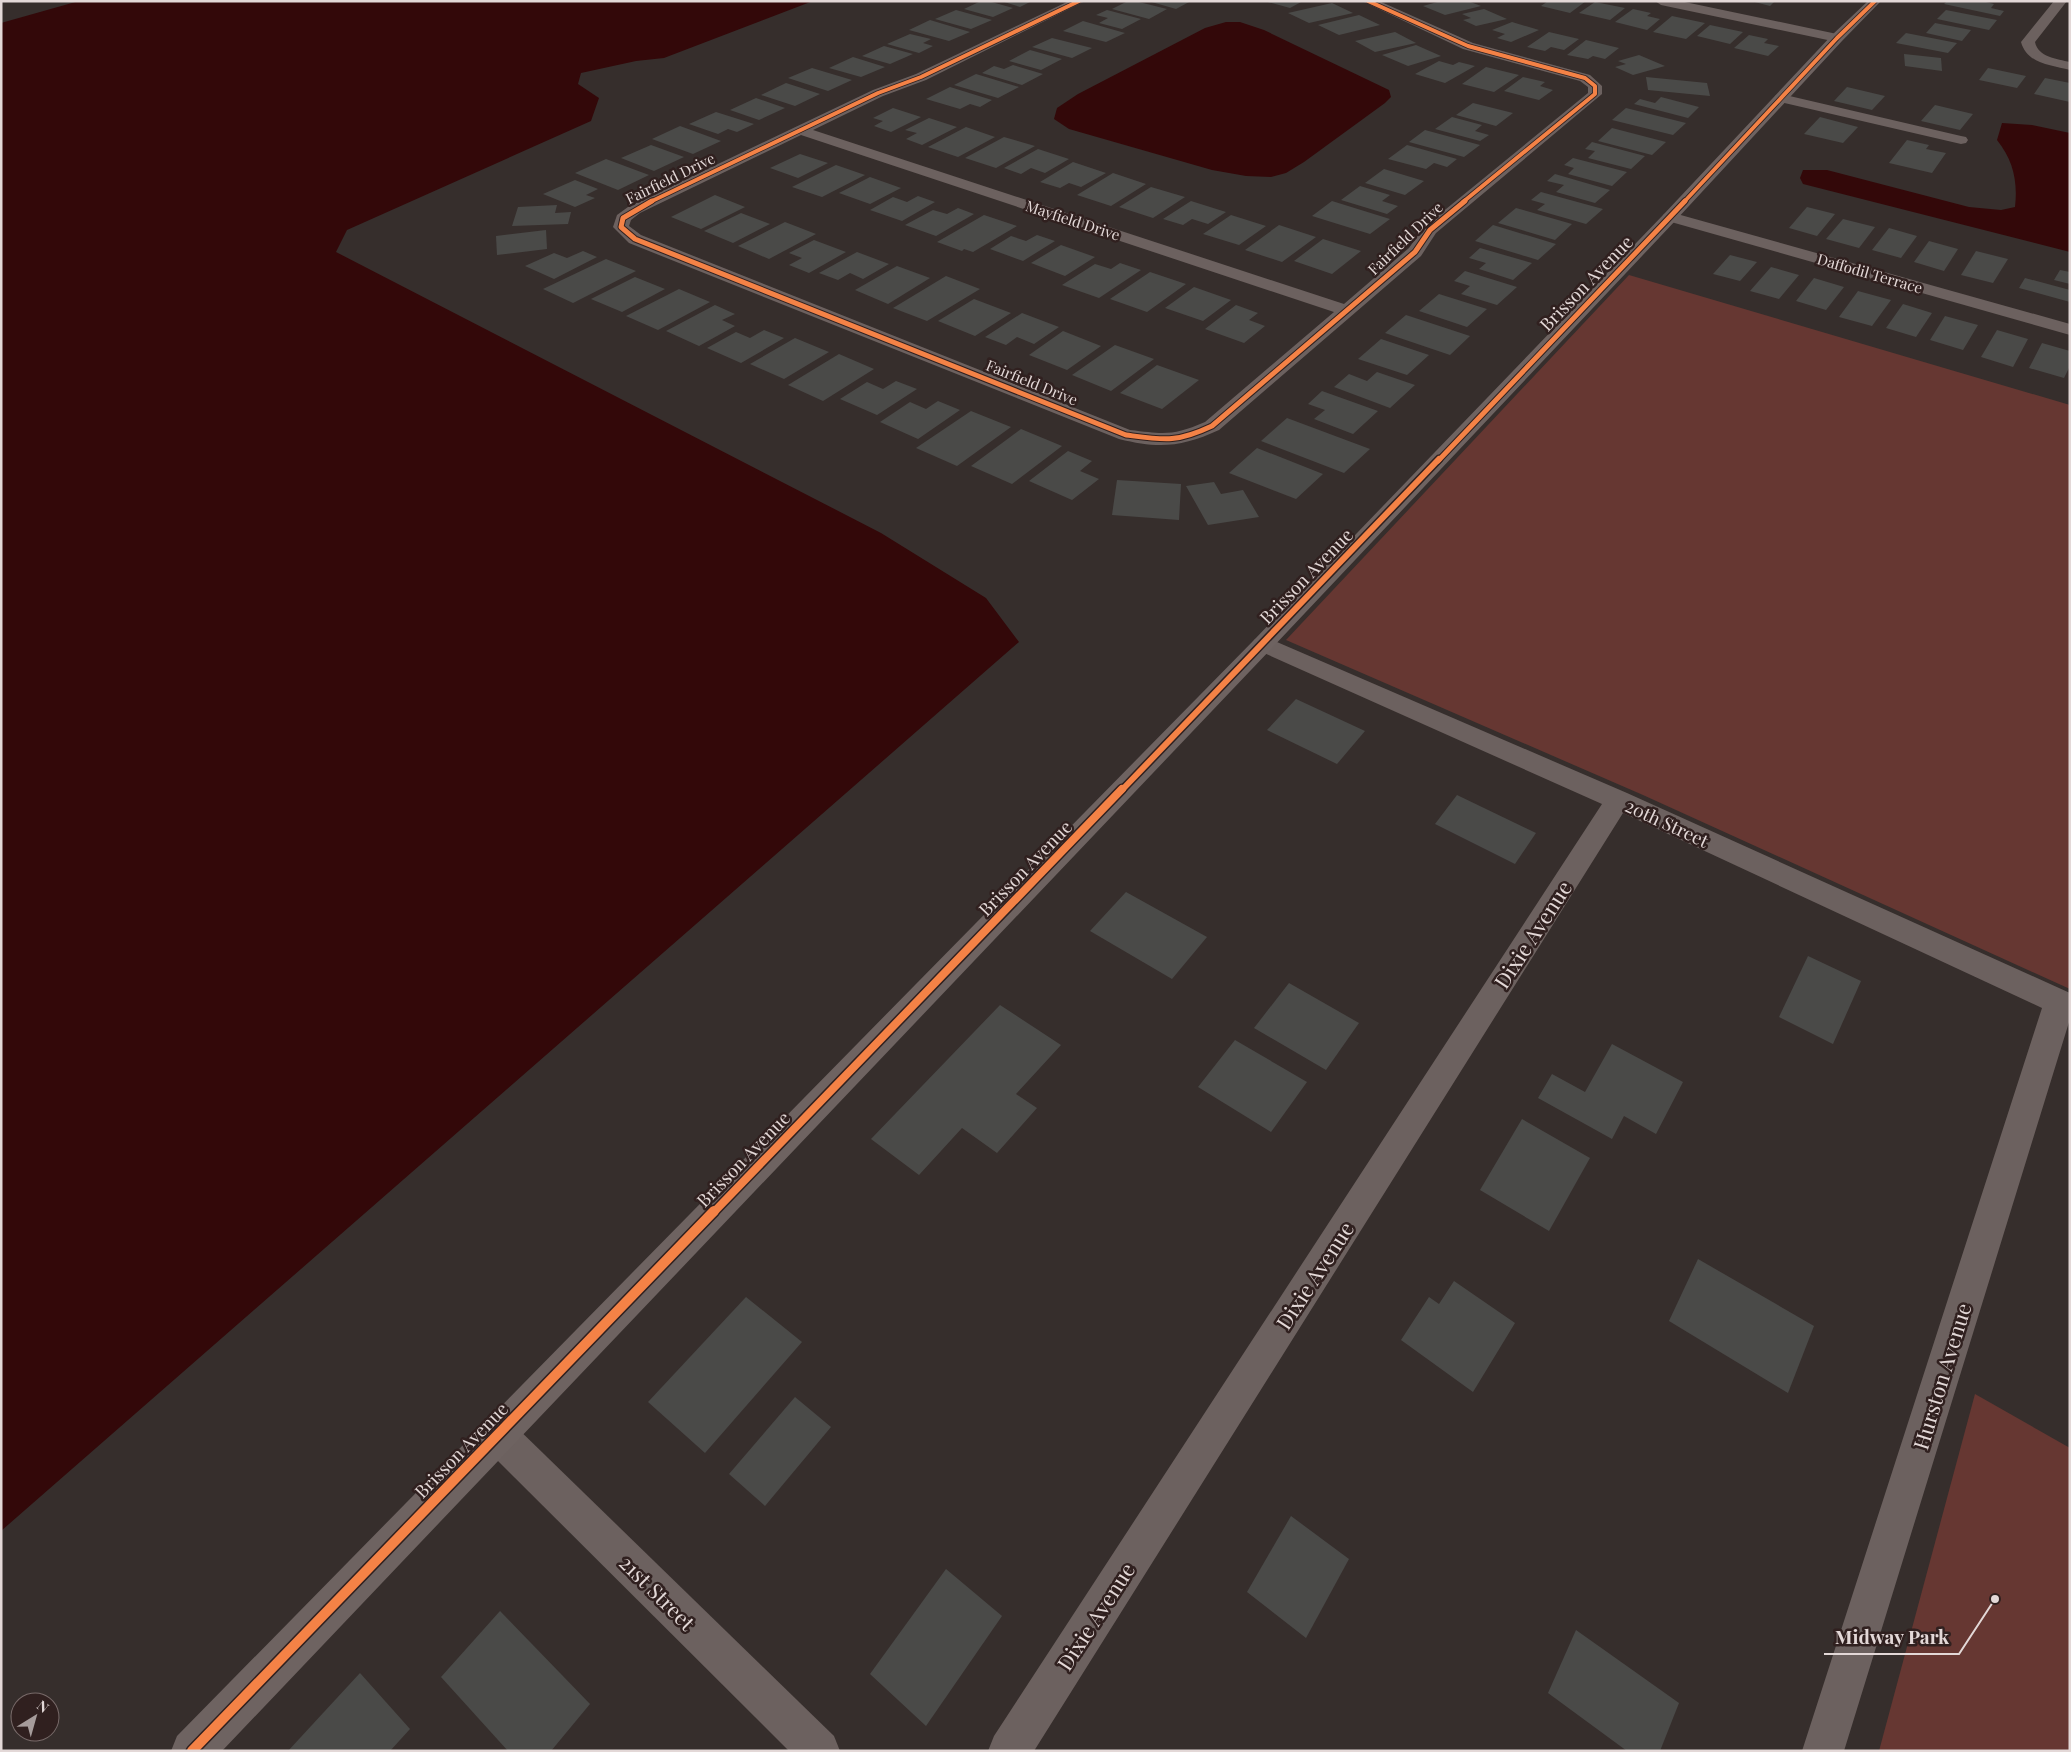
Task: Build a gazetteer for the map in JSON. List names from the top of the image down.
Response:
{
  "streets": {
    "street": [
      "Fairfield Drive",
      "Mayfield Drive",
      "Daffodil Terrace",
      "Brisson Avenue",
      "20th Street",
      "Dixie Avenue",
      "Hurston Avenue",
      "21st Street"
    ]
  },
  "crossings": [
    ["Fairfield Drive", "Mayfield Drive"],
    ["Daffodil Terrace", "Brisson Avenue"],
    ["Brisson Avenue", "20th Street"],
    ["Brisson Avenue", "21st Street"],
    ["20th Street", "Dixie Avenue"],
    ["20th Street", "Hurston Avenue"]
  ],
  "places": ["Midway Park"],
  "north": "top right"
}
